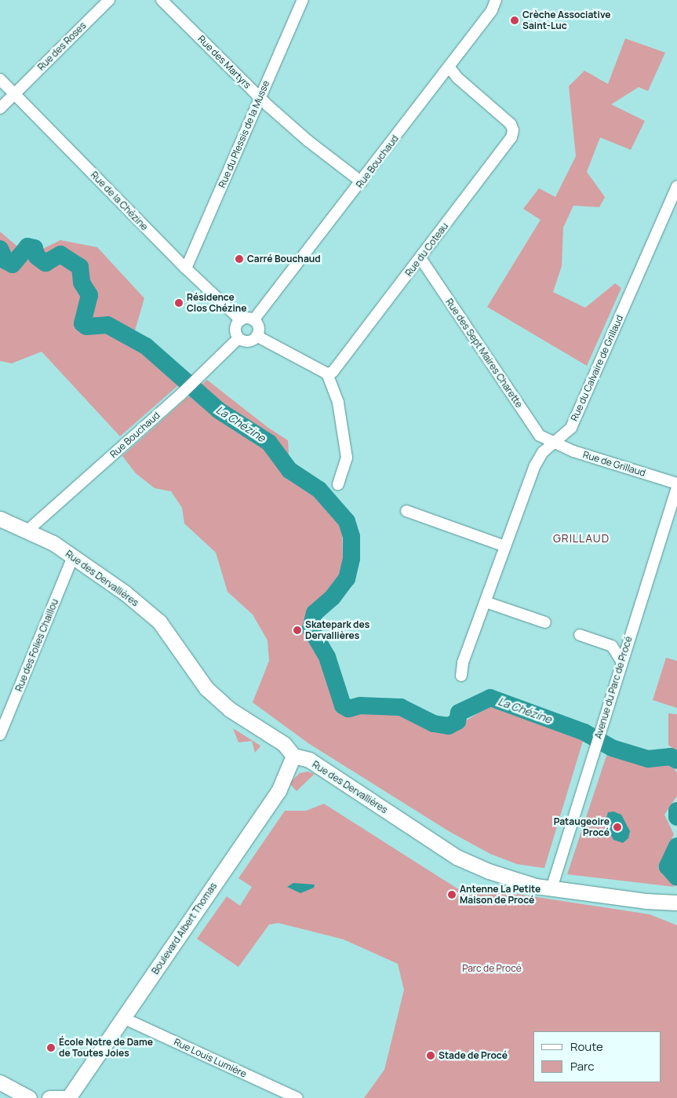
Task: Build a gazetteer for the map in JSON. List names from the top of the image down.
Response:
{
  "streets": {
    "main road": ["Rue des Dervallières", "Boulevard Albert Thomas"],
    "street": [
      "Rue des Roses",
      "Rue des Martyrs",
      "Rue du Plessis de la Musse",
      "Rue Bouchaud",
      "Rue de la Chézine",
      "Rue du Coteau",
      "Rue des Sept Maires Charette",
      "Rue du Calvaire de Grillaud",
      "Rue de Grillaud",
      "Rue des Folies Chaillou",
      "Avenue du Parc de Procé",
      "Rue Louis Lumière"
    ]
  },
  "crossings": [
    ["Rue des Roses", "Rue de la Chézine"],
    ["Rue des Martyrs", "Rue du Plessis de la Musse"],
    ["Rue des Martyrs", "Rue Bouchaud"],
    ["Rue du Plessis de la Musse", "Rue de la Chézine"],
    ["Rue Bouchaud", "Rue de la Chézine"],
    ["Rue Bouchaud", "Rue du Coteau"],
    ["Rue Bouchaud", "Rue des Dervallières"],
    ["Rue du Coteau", "Rue des Sept Maires Charette"],
    ["Rue des Sept Maires Charette", "Rue du Calvaire de Grillaud"],
    ["Rue des Sept Maires Charette", "Rue de Grillaud"],
    ["Rue du Calvaire de Grillaud", "Rue de Grillaud"],
    ["Rue des Dervallières", "Rue des Folies Chaillou"],
    ["Rue des Dervallières", "Avenue du Parc de Procé"],
    ["Rue des Dervallières", "Boulevard Albert Thomas"],
    ["Boulevard Albert Thomas", "Rue Louis Lumière"]
  ],
  "districts": ["GRILLAUD"],
  "water": ["La Chézine"],
  "parks": ["Parc de Procé"],
  "places": [
    "Crèche Associative Saint-Luc",
    "Carré Bouchaud",
    "Résidence Clos Chézine",
    "Skatepark des Dervallières",
    "Pataugeoire Procé",
    "Antenne La Petite Maison de Procé",
    "École Notre de Dame de Toutes Joies",
    "Stade de Procé"
  ],
  "legend": ["Route", "Parc"]
}
